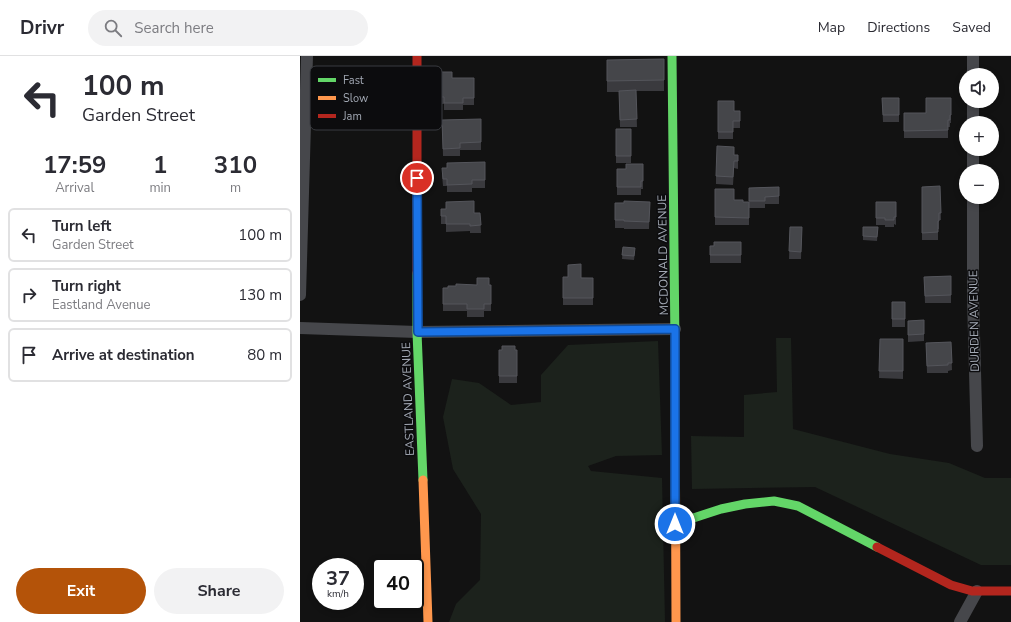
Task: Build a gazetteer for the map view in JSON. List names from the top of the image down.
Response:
{
  "streets": {
    "street": ["MCDONALD AVENUE", "DURDEN AVENUE", "EASTLAND AVENUE"]
  },
  "legend": ["Fast", "Slow", "Jam"],
  "page": {
    "header": "Drivr",
    "search": "Search here",
    "nav": ["Map", "Directions", "Saved"],
    "turn": ["100 m", "Garden Street"],
    "map_buttons": ["+", "−"],
    "eta": [
      "17:59",
      "Arrival",
      "1",
      "min",
      "310",
      "m"
    ],
    "list": [
      {
        "name": "Turn left",
        "note": "Garden Street",
        "value": "100 m"
      },
      {
        "name": "Turn right",
        "note": "Eastland Avenue",
        "value": "130 m"
      },
      {
        "name": "Arrive at destination",
        "value": "80 m"
      }
    ],
    "speed": "37 km/h",
    "limit": "40",
    "buttons": ["Exit", "Share"]
  }
}
